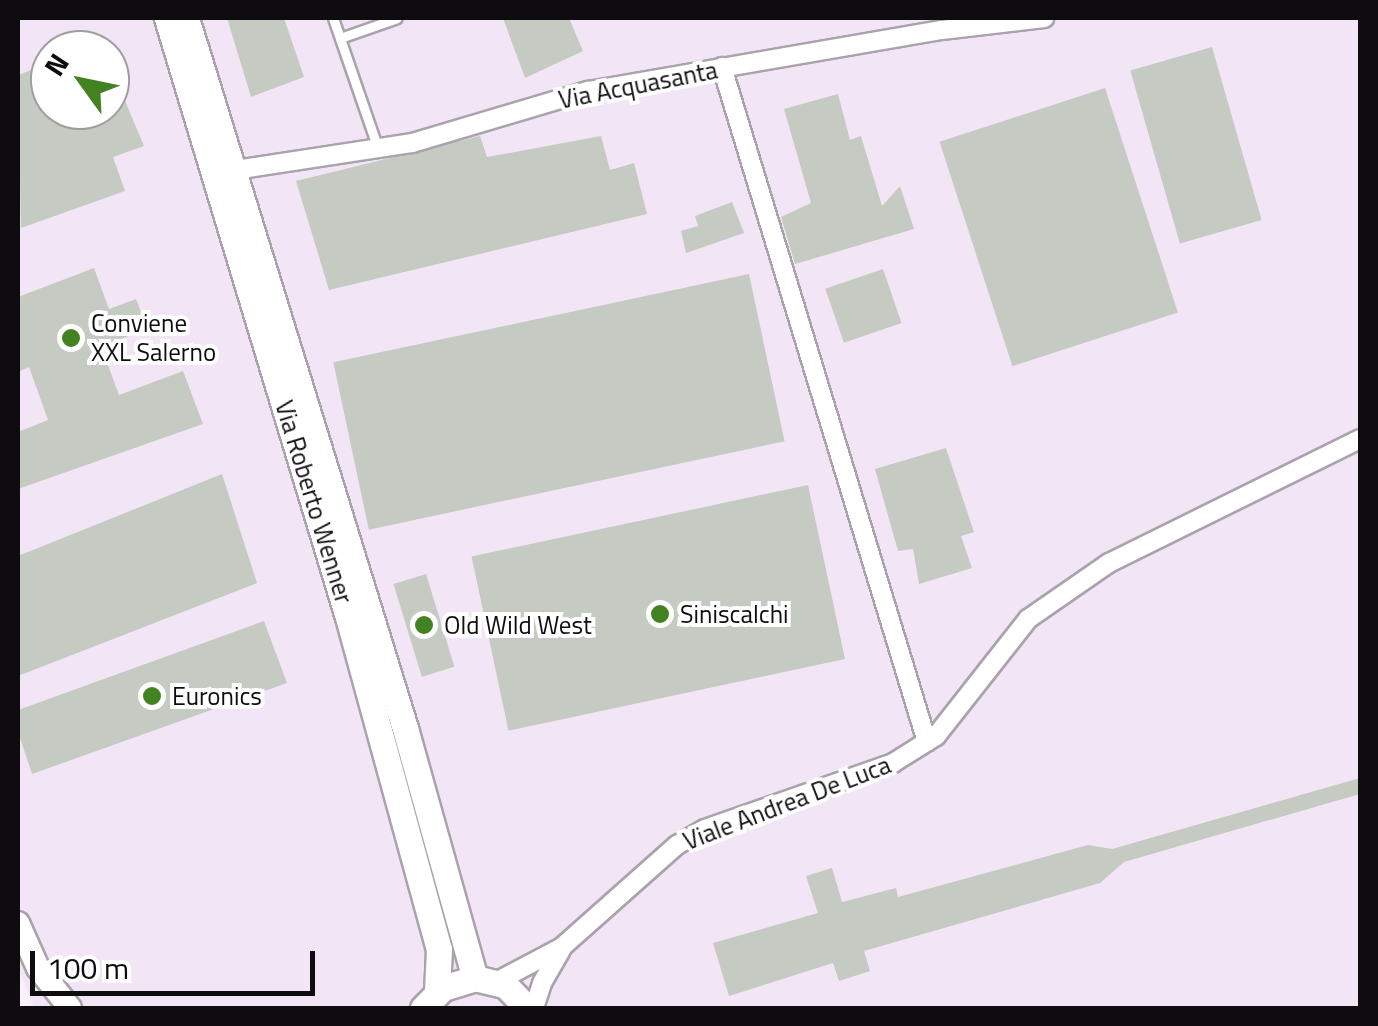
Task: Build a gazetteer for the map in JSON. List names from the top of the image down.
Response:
{
  "streets": {
    "main road": ["Via Roberto Wenner"],
    "street": ["Via Acquasanta", "Viale Andrea De Luca"]
  },
  "crossings": [
    ["Via Acquasanta", "Via Roberto Wenner"]
  ],
  "places": [
    "Conviene XXL Salerno",
    "Siniscalchi",
    "Old Wild West",
    "Euronics"
  ],
  "scale_bar": "100 m",
  "north": "top left"
}
